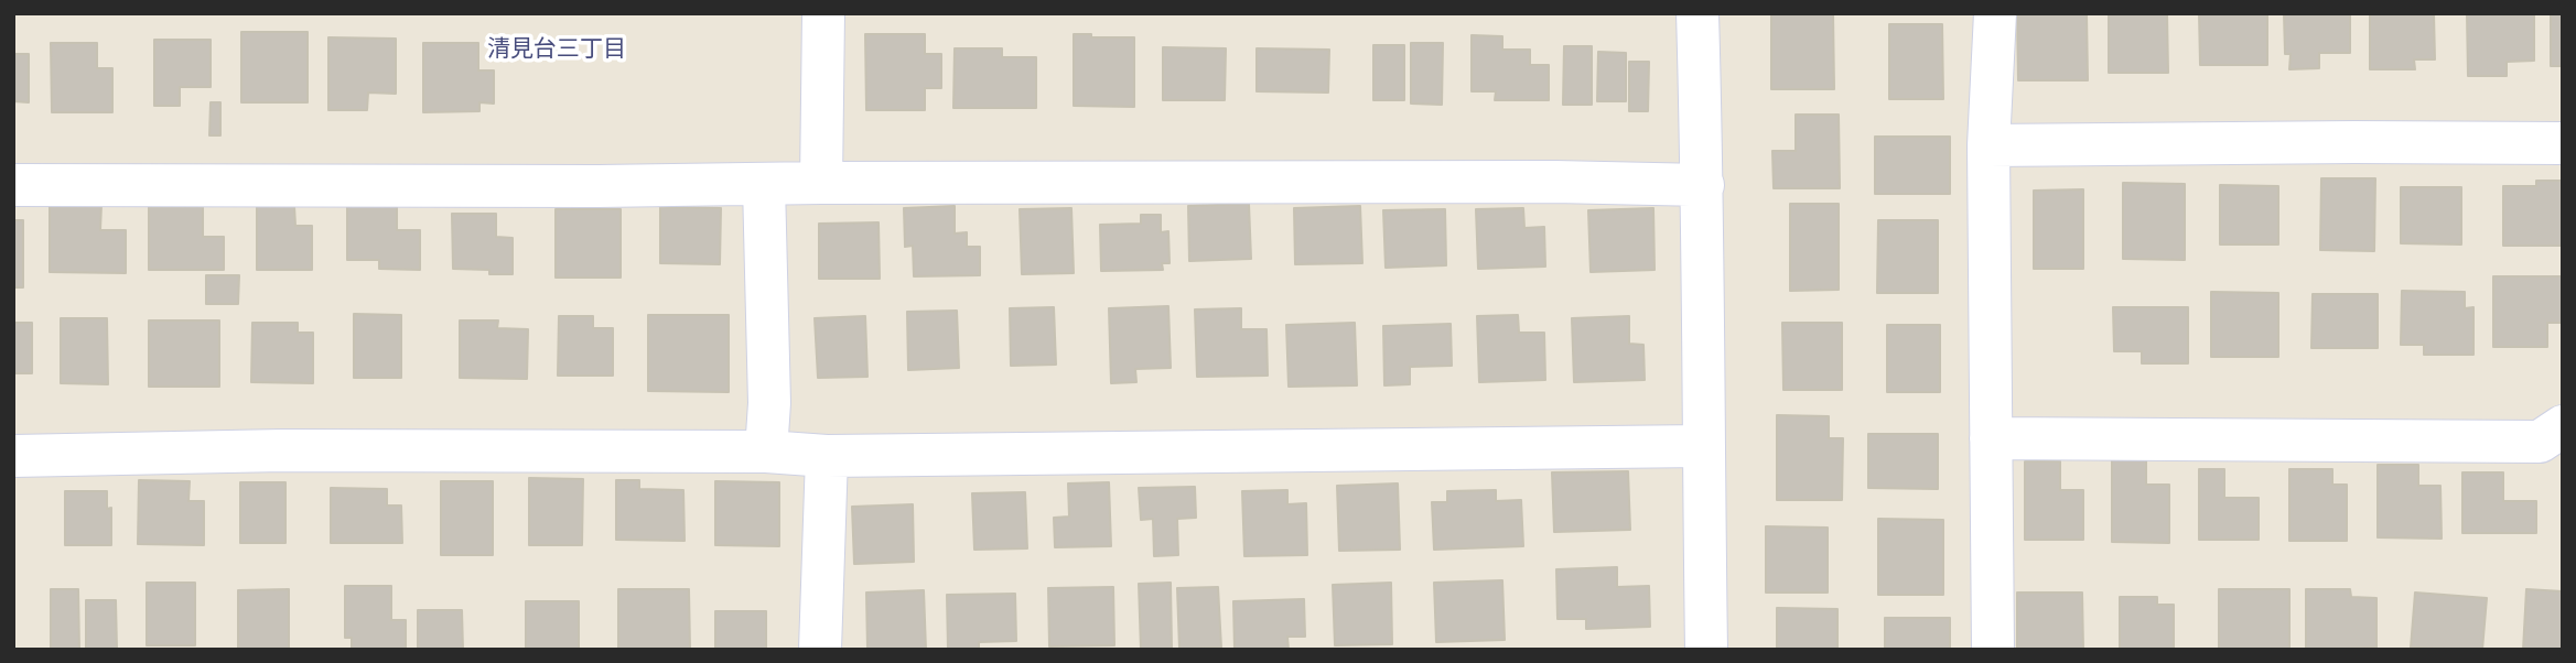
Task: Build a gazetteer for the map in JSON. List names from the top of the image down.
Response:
{
  "districts": ["清見台三丁目"]
}
